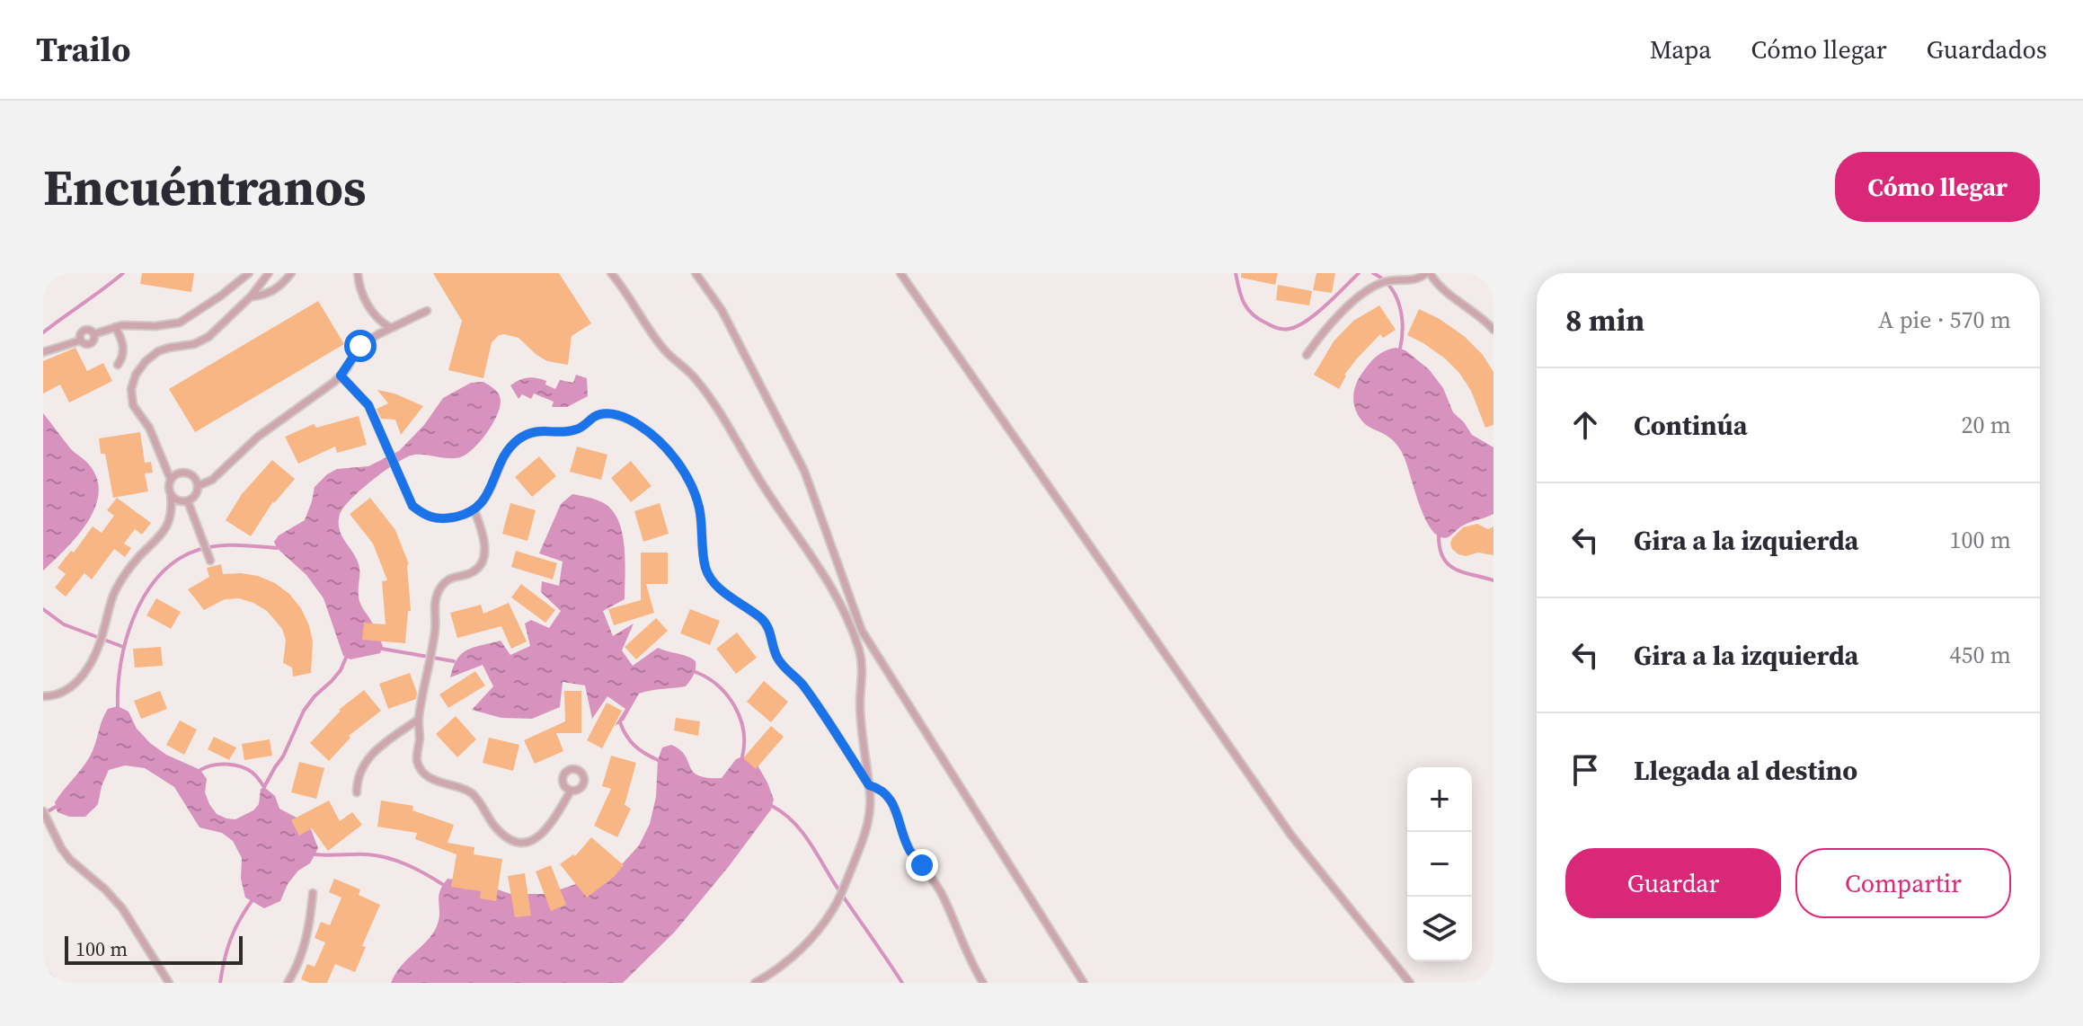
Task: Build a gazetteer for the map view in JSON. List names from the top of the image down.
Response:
{
  "scale_bar": "100 m",
  "page": {
    "header": "Trailo",
    "nav": ["Mapa", "Cómo llegar", "Guardados"],
    "buttons": [
      "Cómo llegar",
      ["Guardar", "Compartir"]
    ],
    "title": "Encuéntranos",
    "heading": ["8 min", "A pie · 570 m"],
    "list": [
      ["Continúa", "20 m"],
      ["Gira a la izquierda", "100 m"],
      ["Gira a la izquierda", "450 m"],
      "Llegada al destino"
    ],
    "map_buttons": ["+", "−"],
    "scale": "100 m"
  }
}
